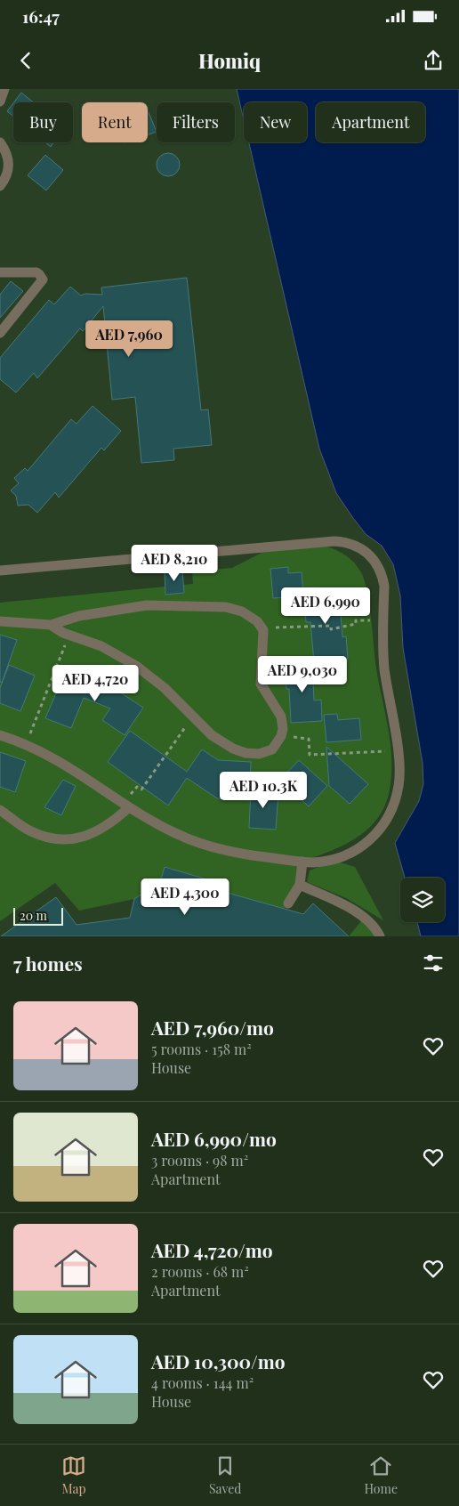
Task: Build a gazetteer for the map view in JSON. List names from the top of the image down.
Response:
{
  "scale_bar": "20 m",
  "page": {
    "status": "16:47",
    "header": "Homiq",
    "chip": [
      "Buy",
      "Rent",
      "Filters",
      "New",
      "Apartment"
    ],
    "price": [
      "AED 7,960",
      "AED 8,210",
      "AED 6,990",
      "AED 9,030",
      "AED 4,720",
      "AED 10.3K",
      "AED 4,300"
    ],
    "scale": "20 m",
    "heading": "7 homes",
    "list": [
      {
        "name": "AED 7,960/mo",
        "note": "5 rooms · 158 m² · House"
      },
      {
        "name": "AED 6,990/mo",
        "note": "3 rooms · 98 m² · Apartment"
      },
      {
        "name": "AED 4,720/mo",
        "note": "2 rooms · 68 m² · Apartment"
      },
      {
        "name": "AED 10,300/mo",
        "note": "4 rooms · 144 m² · House"
      }
    ],
    "tabs": ["Map", "Saved", "Home"]
  }
}
